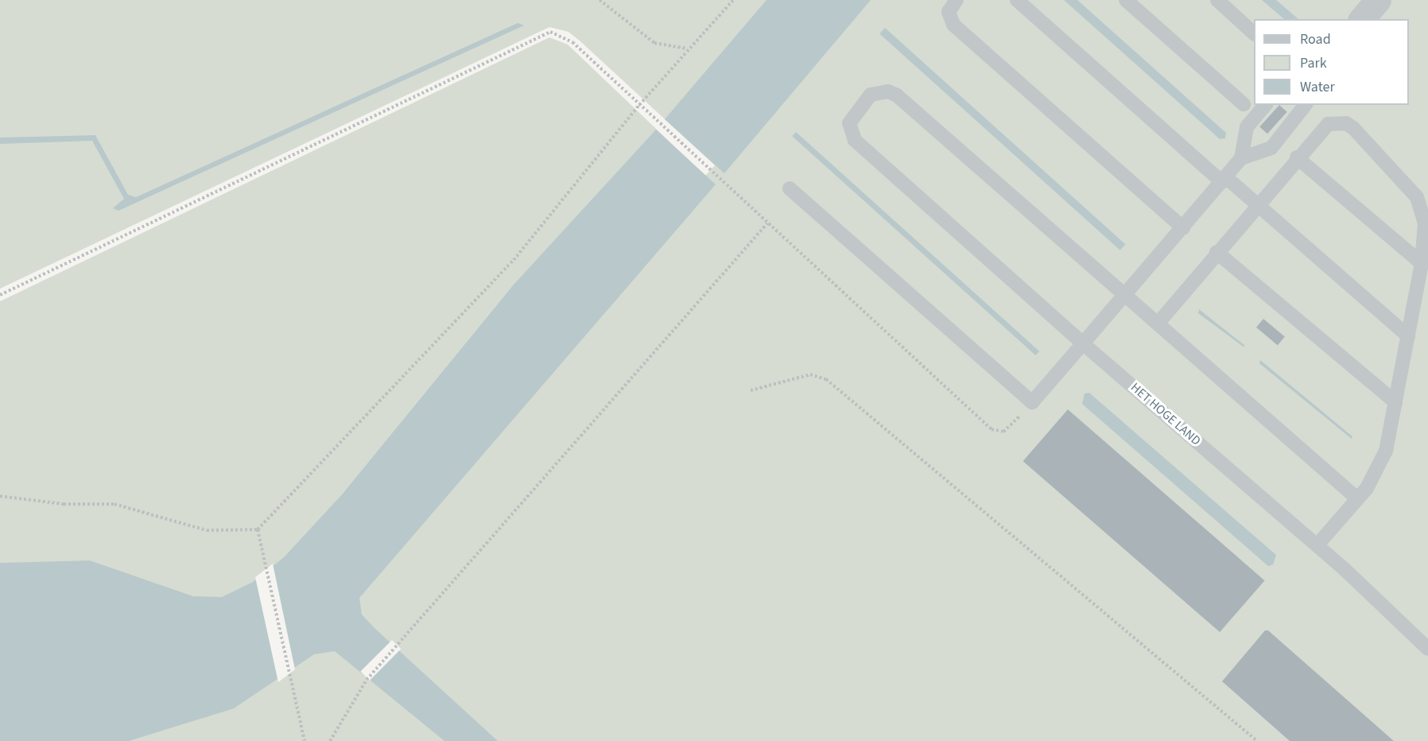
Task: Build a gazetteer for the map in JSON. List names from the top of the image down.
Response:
{
  "streets": {
    "lane": ["HET HOGE LAND"]
  },
  "legend": ["Road", "Park", "Water"]
}
